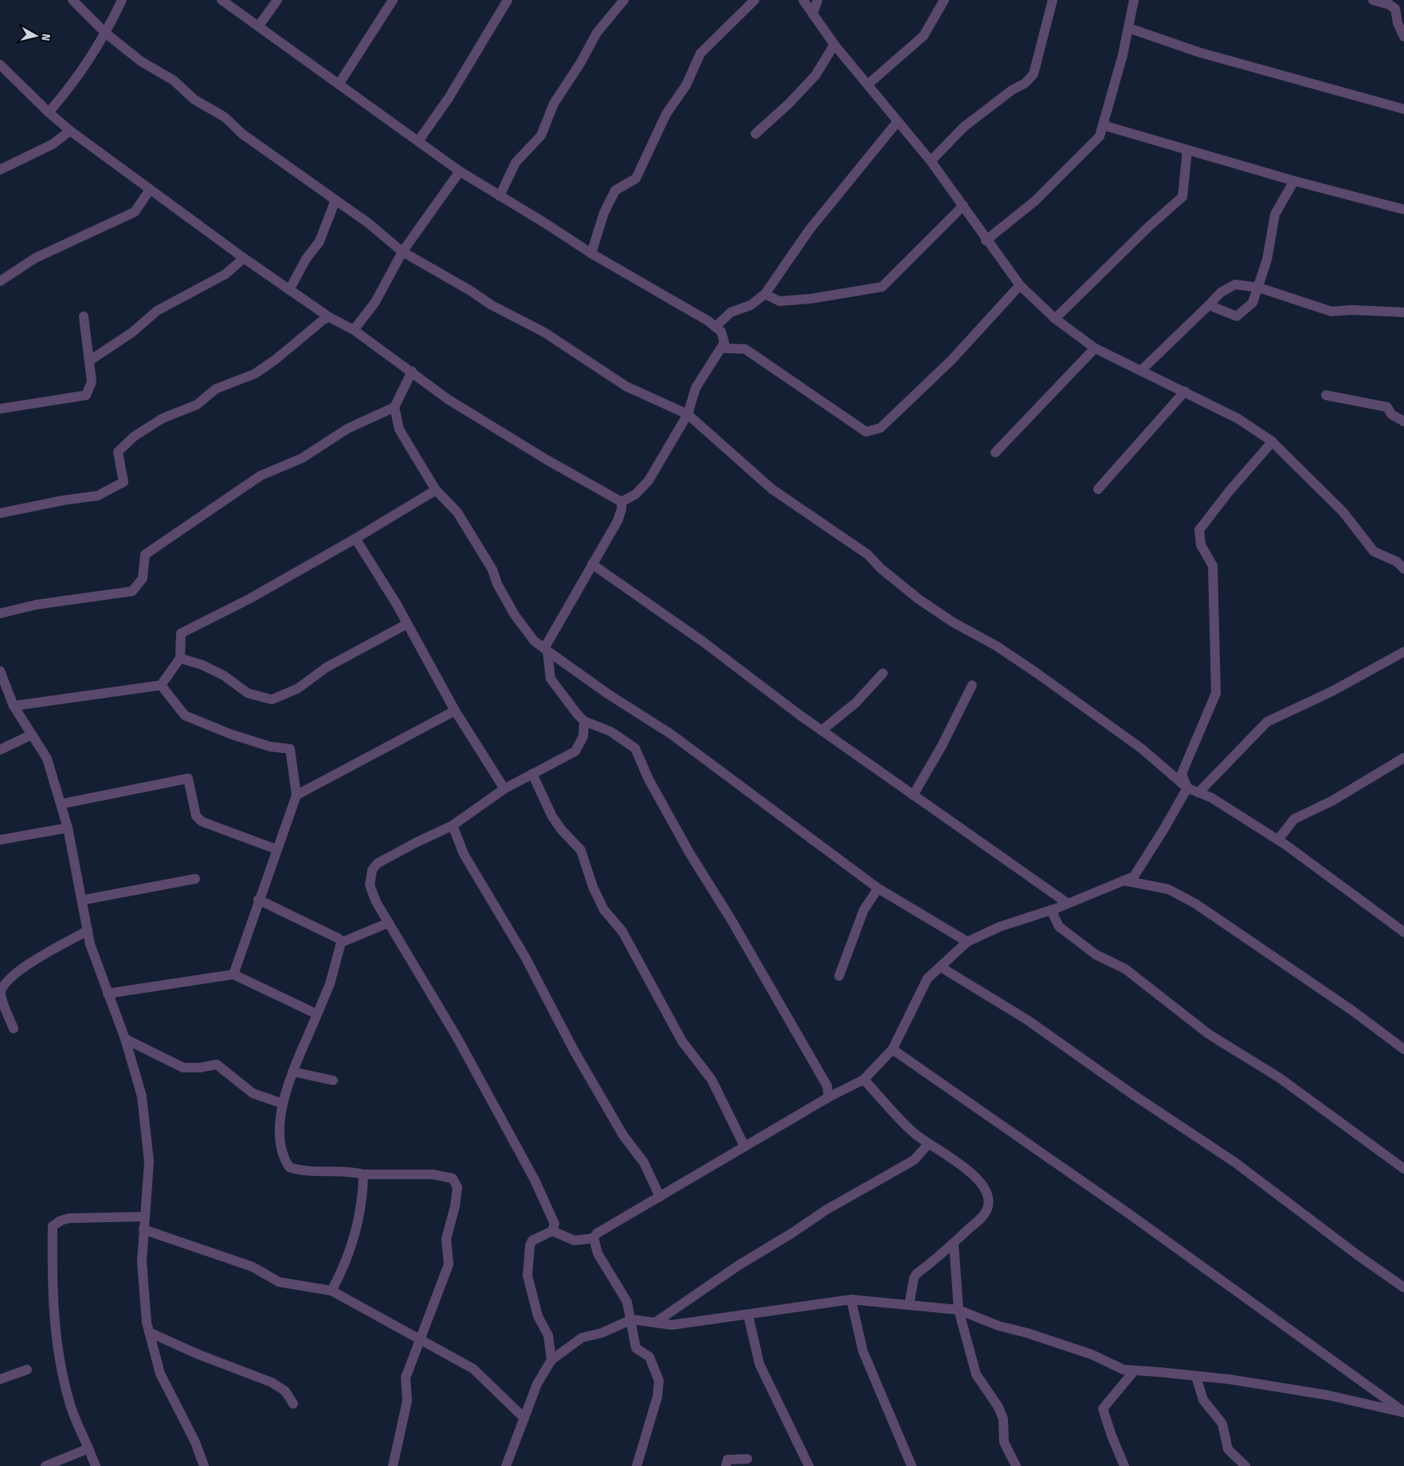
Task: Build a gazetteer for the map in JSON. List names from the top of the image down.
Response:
{
  "north": "right"
}
